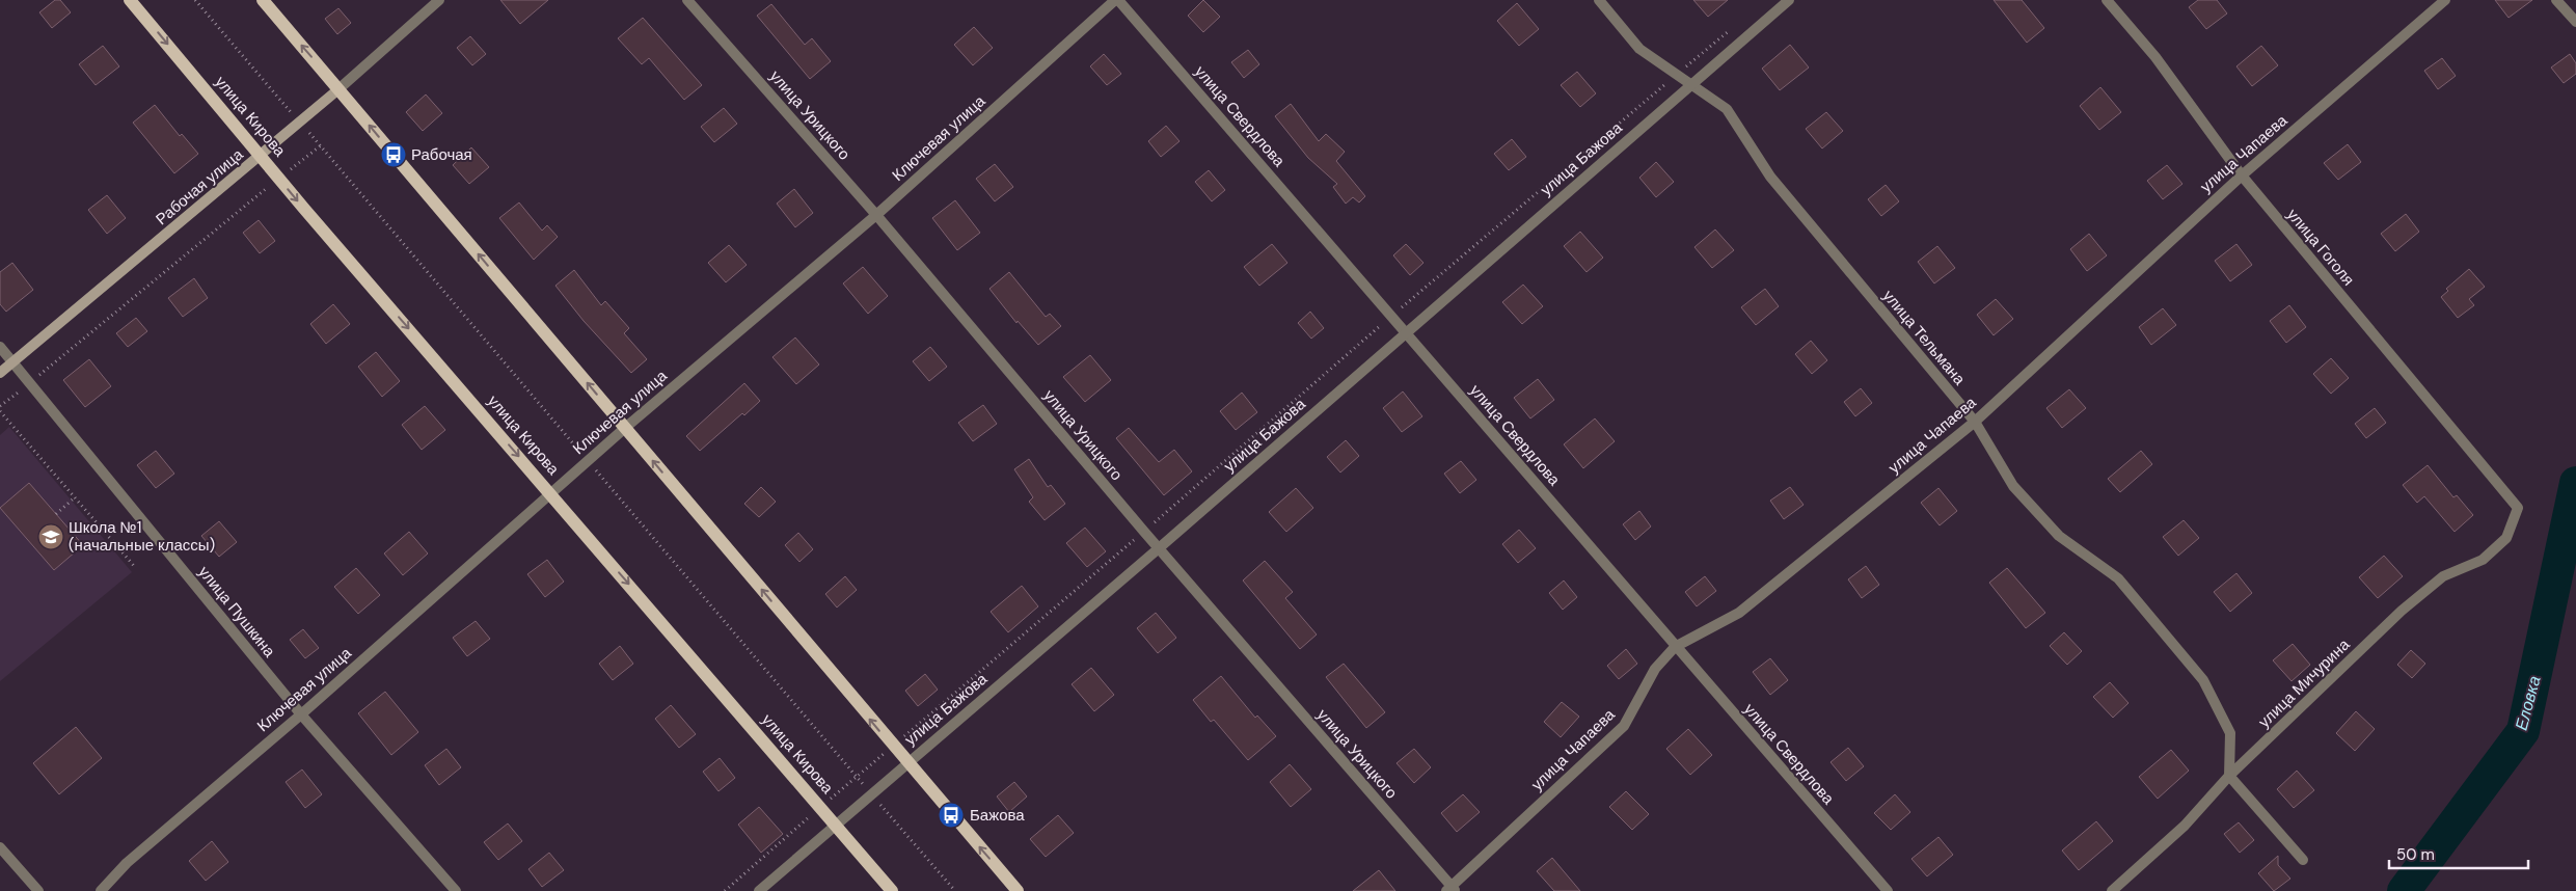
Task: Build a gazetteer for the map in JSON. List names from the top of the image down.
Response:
{
  "streets": {
    "main road": ["улица Кирова", "Рабочая улица"],
    "street": [
      "улица Урицкого",
      "улица Свердлова",
      "Ключевая улица",
      "улица Чапаева",
      "улица Бажова",
      "улица Гоголя",
      "улица Тельмана",
      "улица Пушкина",
      "улица Мичурина"
    ]
  },
  "crossings": [
    ["улица Урицкого", "Ключевая улица"],
    ["улица Урицкого", "улица Чапаева"],
    ["улица Урицкого", "улица Бажова"],
    ["улица Кирова", "Ключевая улица"],
    ["улица Кирова", "улица Бажова"],
    ["улица Кирова", "Рабочая улица"],
    ["улица Свердлова", "Ключевая улица"],
    ["улица Свердлова", "улица Чапаева"],
    ["улица Свердлова", "улица Бажова"],
    ["Ключевая улица", "улица Пушкина"],
    ["улица Чапаева", "улица Гоголя"],
    ["улица Чапаева", "улица Тельмана"],
    ["улица Бажова", "улица Тельмана"],
    ["Рабочая улица", "улица Пушкина"],
    ["улица Гоголя", "улица Мичурина"],
    ["улица Тельмана", "улица Мичурина"]
  ],
  "water": ["Еловка"],
  "places": {
    "bus stop": ["Рабочая", "Бажова"],
    "school or university": ["Школа №1 (начальные классы)"]
  },
  "scale_bar": "50 m"
}
